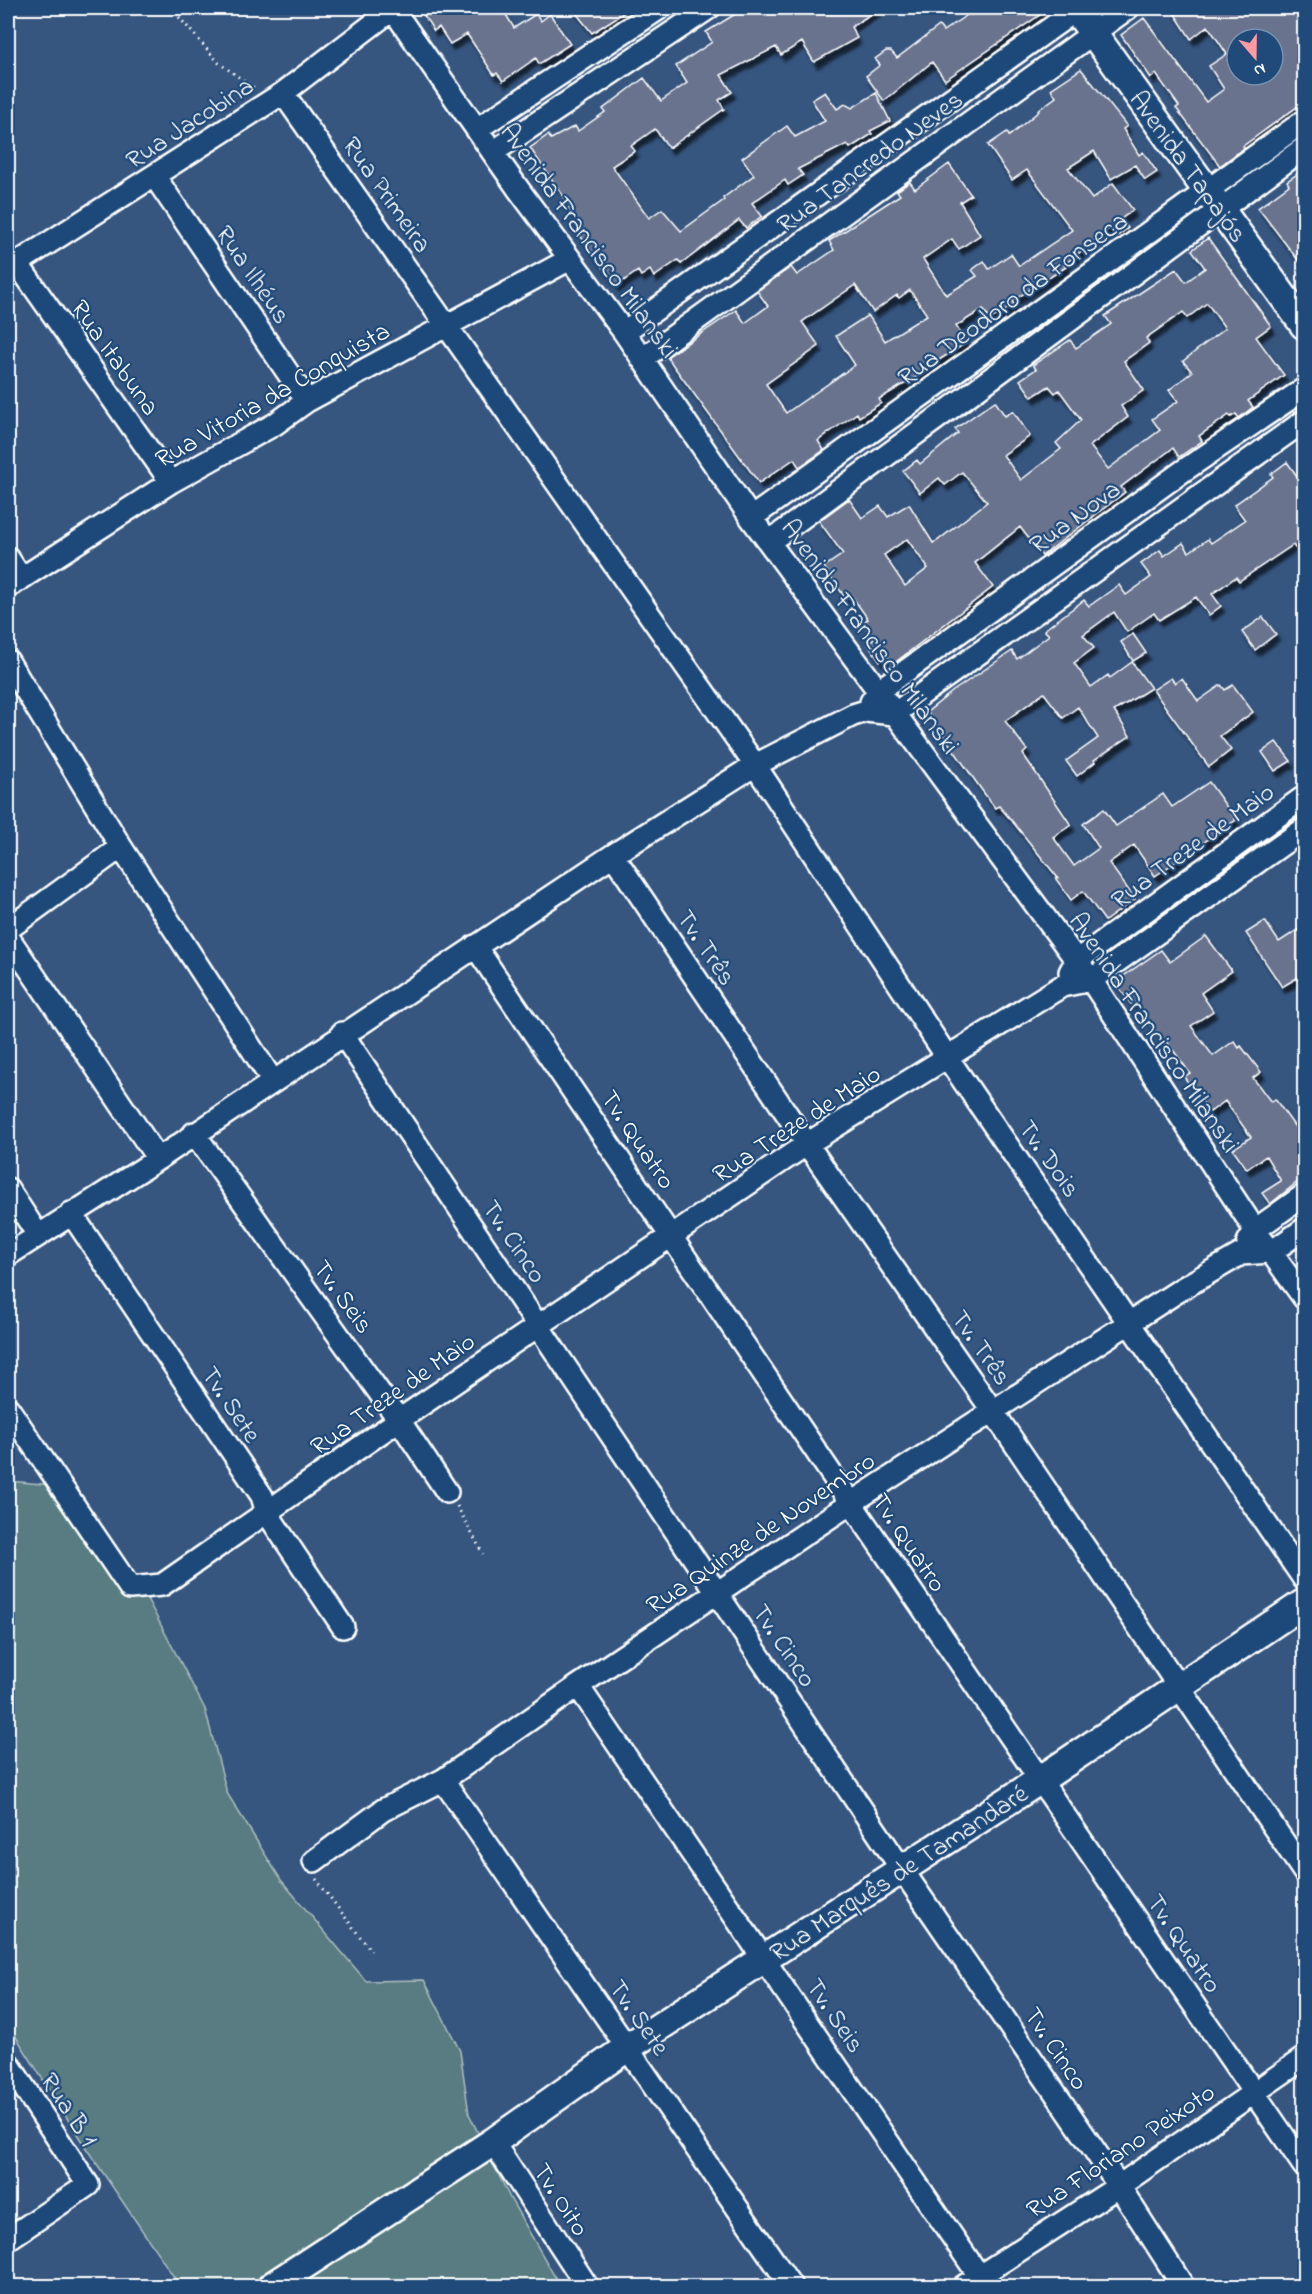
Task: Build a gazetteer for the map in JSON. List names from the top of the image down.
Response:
{
  "streets": {
    "street": [
      "Rua Jacobina",
      "Rua Tancredo Neves",
      "Avenida Tapajós",
      "Rua Primeira",
      "Avenida Francisco Milanski",
      "Rua Ilhéus",
      "Rua Deodoro da Fonseca",
      "Rua Itabuna",
      "Rua Vitoria da Conquista",
      "Rua Nova",
      "Rua Treze de Maio",
      "Tv. Três",
      "Tv. Quatro",
      "Tv. Dois",
      "Tv. Cinco",
      "Tv. Seis",
      "Tv. Sete",
      "Rua Quinze de Novembro",
      "Rua Marquês de Tamandaré",
      "Rua B 1",
      "Rua Floriano Peixoto",
      "Tv. Oito"
    ]
  },
  "crossings": [
    ["Rua Jacobina", "Rua Primeira"],
    ["Rua Jacobina", "Avenida Francisco Milanski"],
    ["Rua Jacobina", "Rua Ilhéus"],
    ["Rua Jacobina", "Rua Itabuna"],
    ["Rua Tancredo Neves", "Avenida Tapajós"],
    ["Rua Tancredo Neves", "Avenida Francisco Milanski"],
    ["Avenida Tapajós", "Rua Deodoro da Fonseca"],
    ["Rua Primeira", "Rua Vitoria da Conquista"],
    ["Rua Primeira", "Tv. Dois"],
    ["Avenida Francisco Milanski", "Rua Deodoro da Fonseca"],
    ["Avenida Francisco Milanski", "Rua Vitoria da Conquista"],
    ["Avenida Francisco Milanski", "Rua Nova"],
    ["Avenida Francisco Milanski", "Rua Treze de Maio"],
    ["Avenida Francisco Milanski", "Rua Quinze de Novembro"],
    ["Rua Ilhéus", "Rua Vitoria da Conquista"],
    ["Rua Itabuna", "Rua Vitoria da Conquista"],
    ["Rua Treze de Maio", "Tv. Três"],
    ["Rua Treze de Maio", "Tv. Quatro"],
    ["Rua Treze de Maio", "Tv. Dois"],
    ["Rua Treze de Maio", "Tv. Cinco"],
    ["Rua Treze de Maio", "Tv. Seis"],
    ["Rua Treze de Maio", "Tv. Sete"],
    ["Tv. Três", "Rua Quinze de Novembro"],
    ["Tv. Três", "Rua Marquês de Tamandaré"],
    ["Tv. Quatro", "Rua Quinze de Novembro"],
    ["Tv. Quatro", "Rua Marquês de Tamandaré"],
    ["Tv. Quatro", "Rua Floriano Peixoto"],
    ["Tv. Dois", "Rua Quinze de Novembro"],
    ["Tv. Cinco", "Rua Quinze de Novembro"],
    ["Tv. Cinco", "Rua Marquês de Tamandaré"],
    ["Tv. Cinco", "Rua Floriano Peixoto"],
    ["Tv. Seis", "Rua Quinze de Novembro"],
    ["Tv. Seis", "Rua Marquês de Tamandaré"],
    ["Tv. Seis", "Rua Floriano Peixoto"],
    ["Tv. Sete", "Rua Quinze de Novembro"],
    ["Tv. Sete", "Rua Marquês de Tamandaré"],
    ["Rua Marquês de Tamandaré", "Tv. Oito"]
  ],
  "north": "bottom"
}
